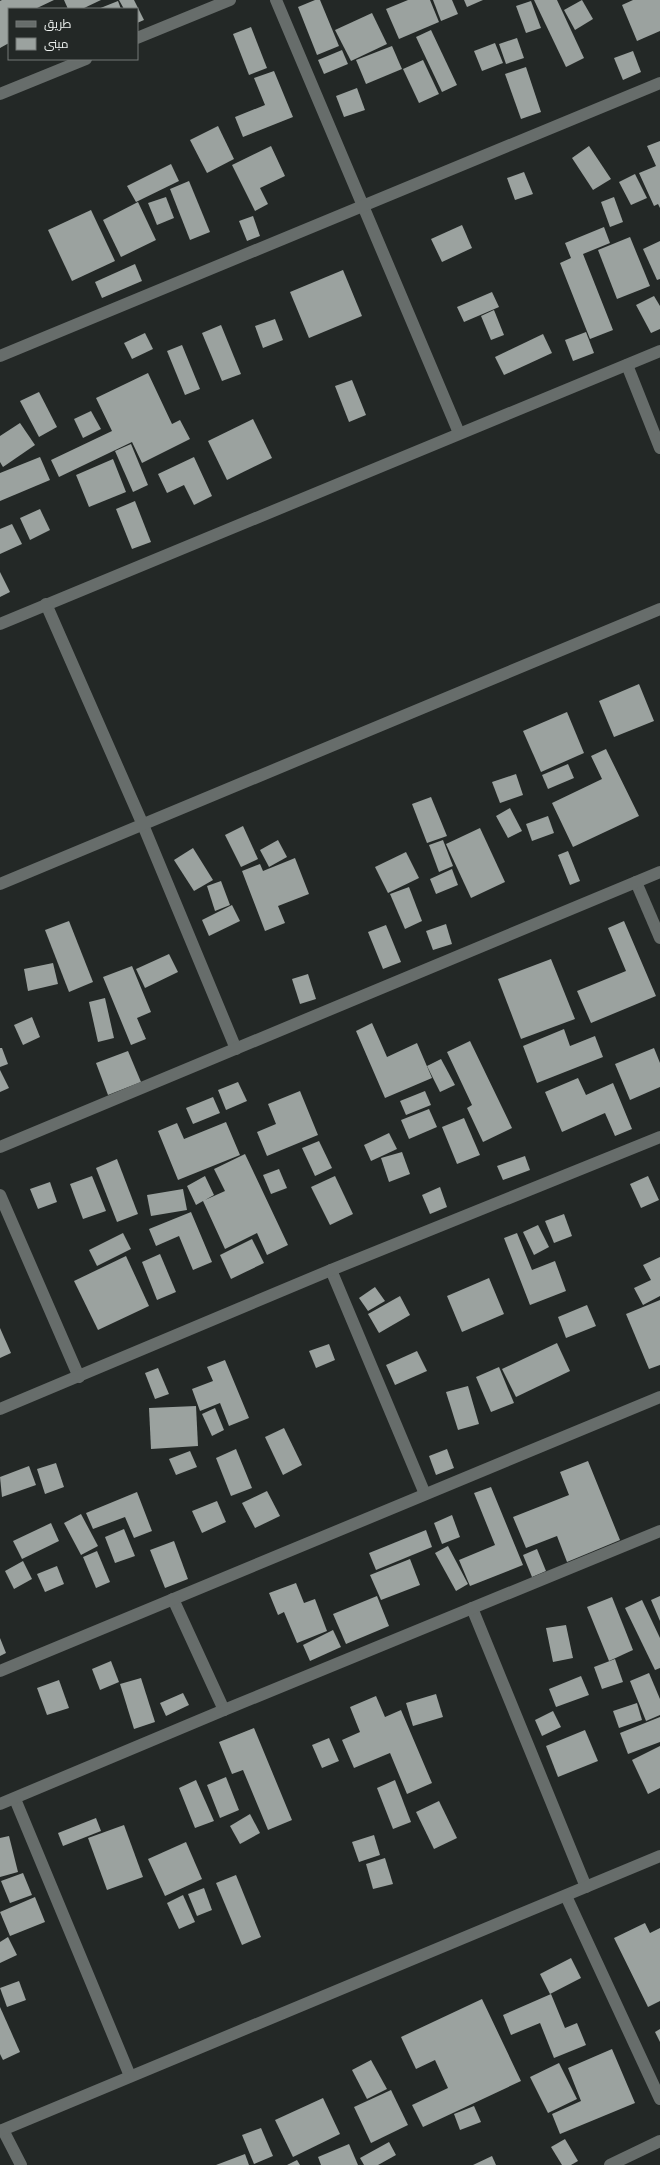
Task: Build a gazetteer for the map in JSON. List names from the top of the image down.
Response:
{
  "legend": ["طريق", "مبنى"]
}
